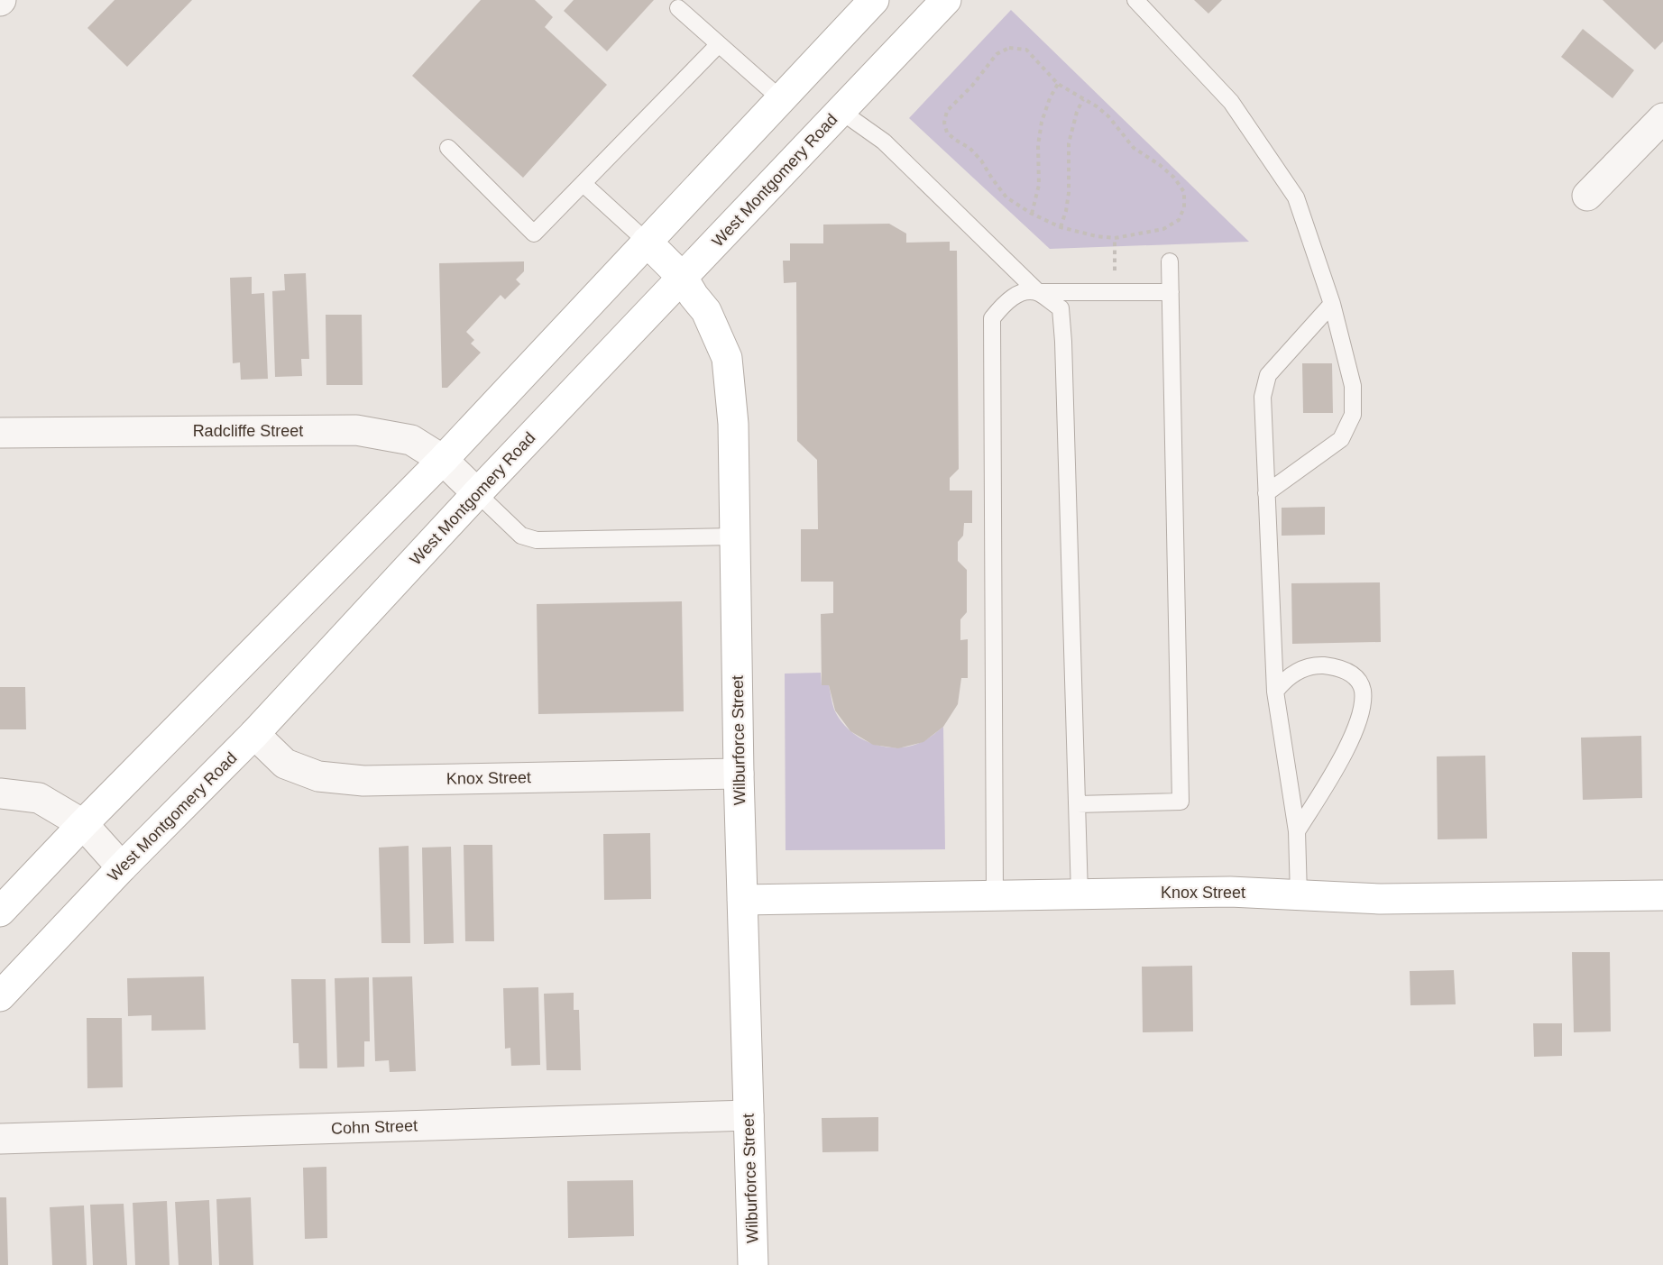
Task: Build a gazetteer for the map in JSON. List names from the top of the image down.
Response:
{
  "streets": {
    "main road": ["West Montgomery Road", "Wilburforce Street", "Knox Street"],
    "street": ["Radcliffe Street", "Cohn Street"]
  },
  "crossings": [
    ["West Montgomery Road", "Radcliffe Street"],
    ["West Montgomery Road", "Wilburforce Street"],
    ["West Montgomery Road", "Knox Street"],
    ["Wilburforce Street", "Knox Street"],
    ["Wilburforce Street", "Cohn Street"]
  ]
}
